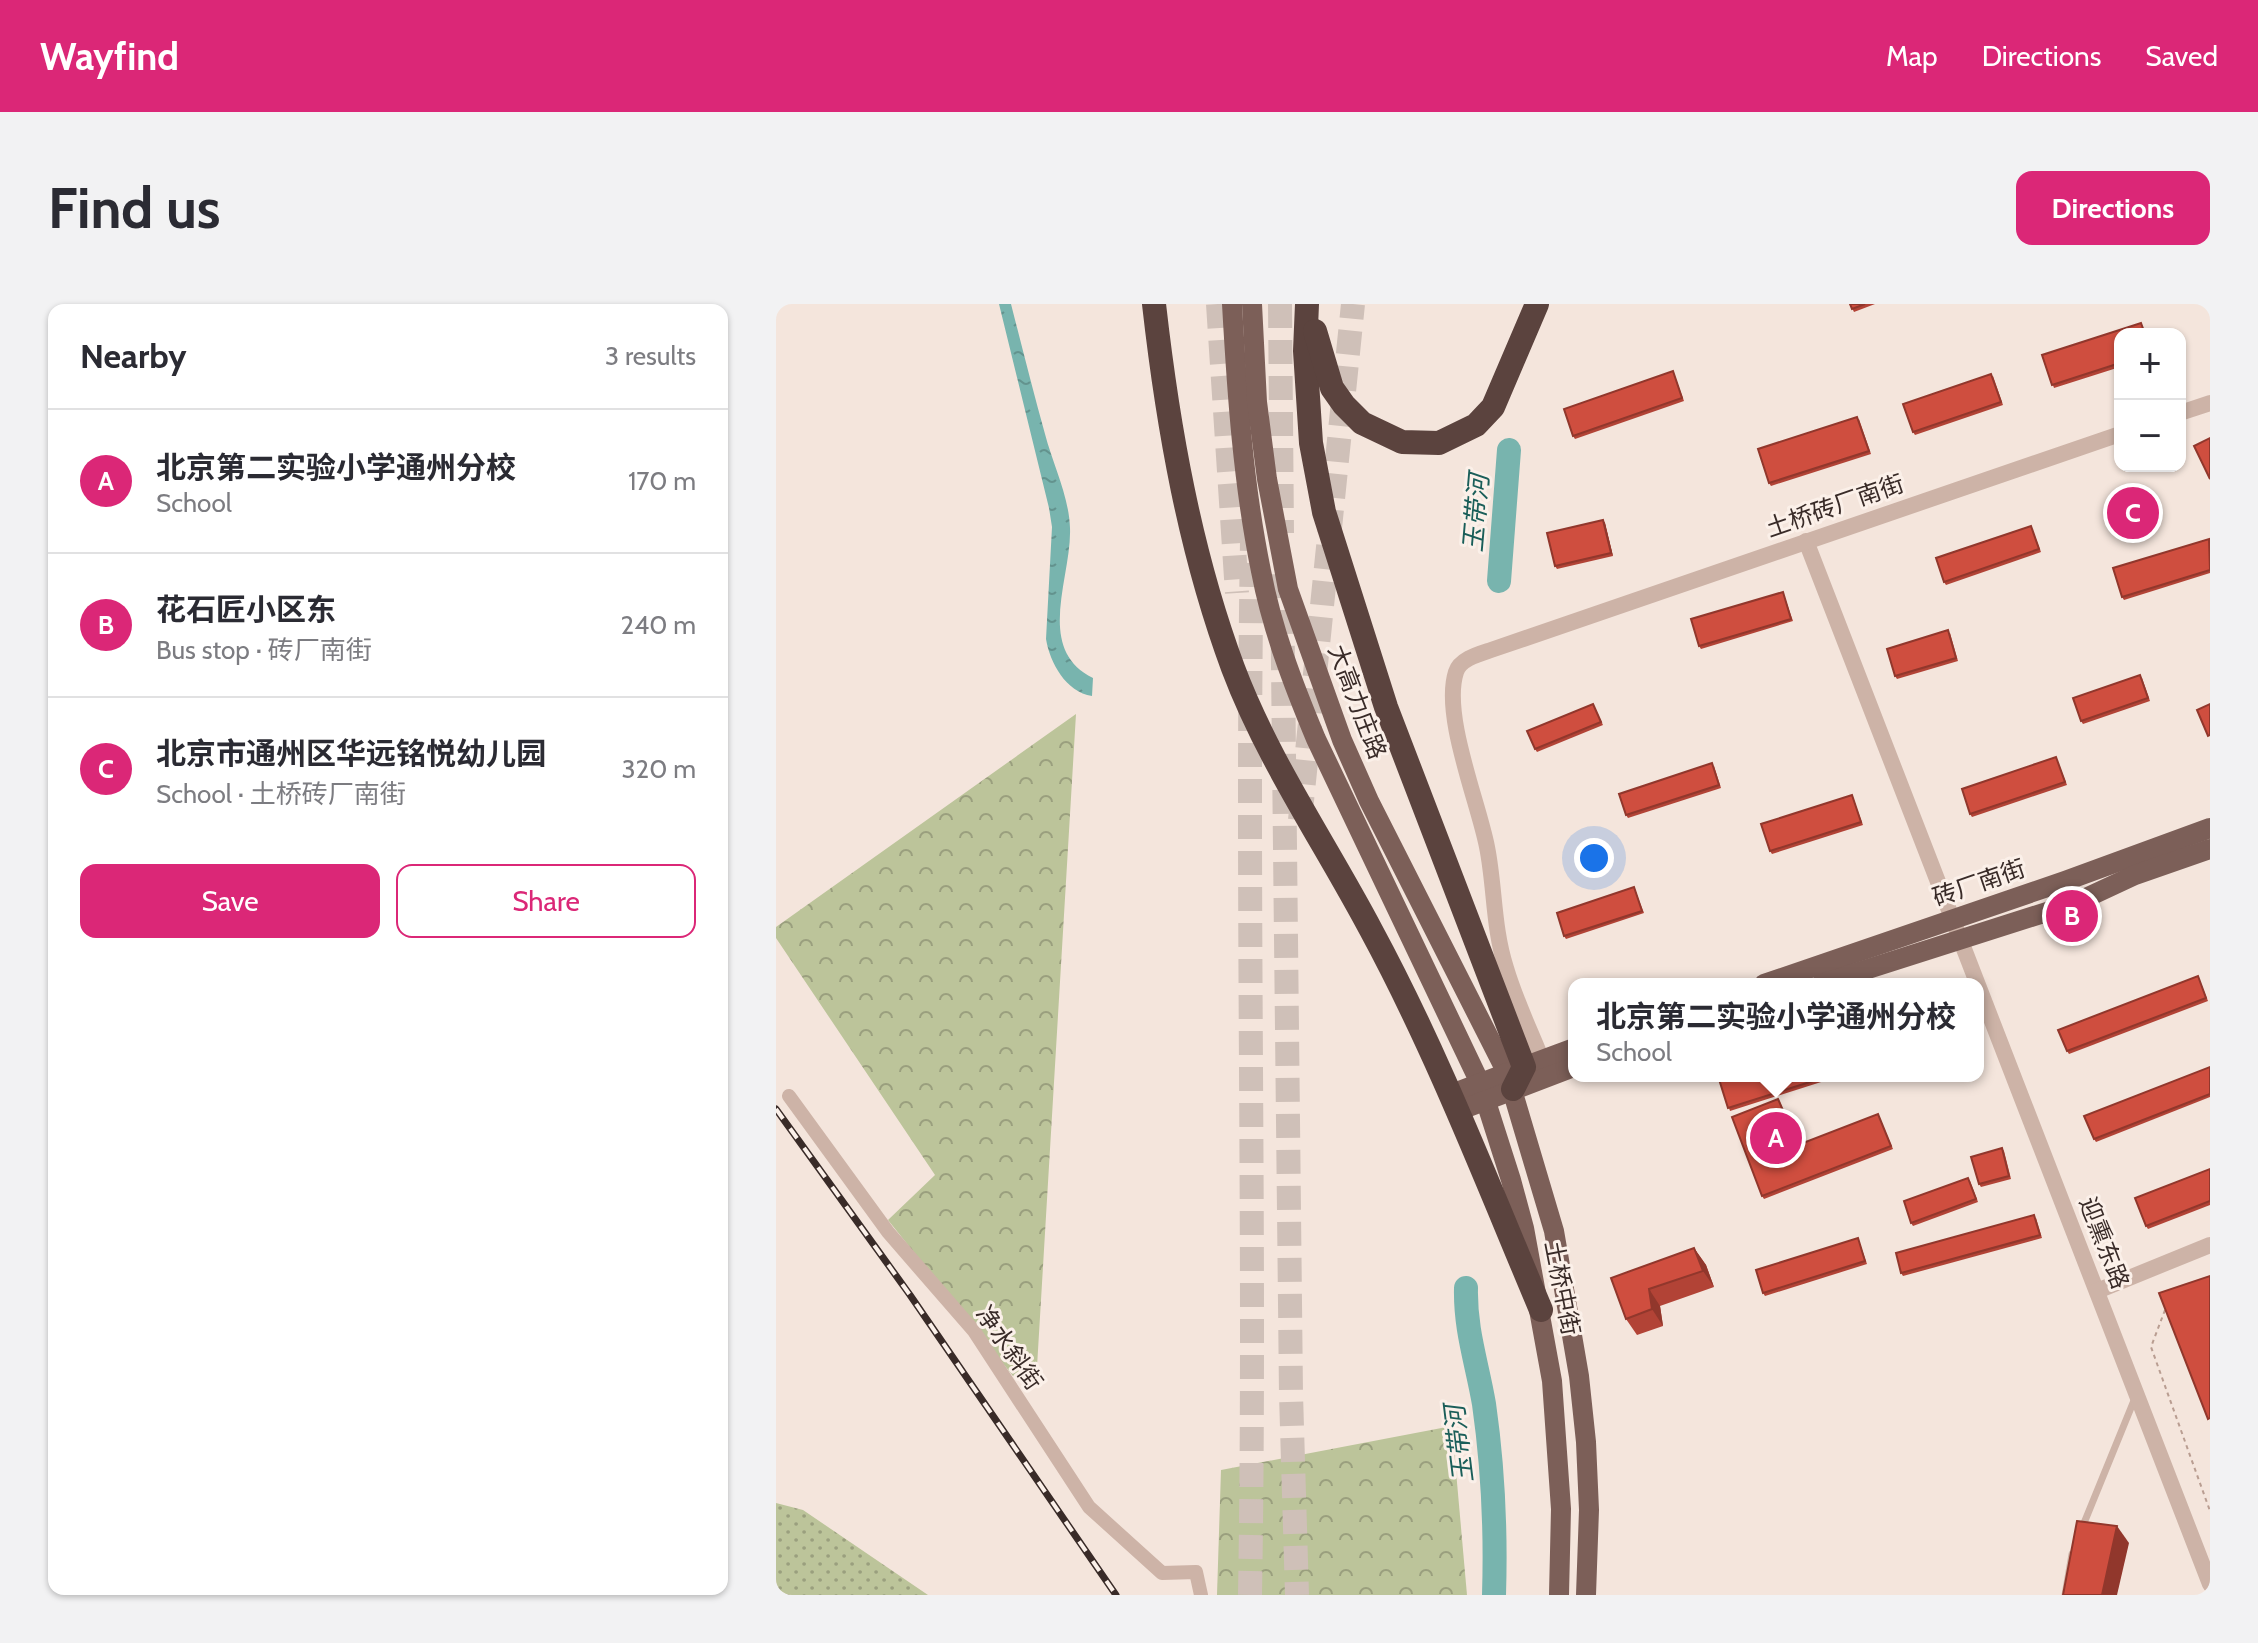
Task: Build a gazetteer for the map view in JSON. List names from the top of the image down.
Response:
{
  "streets": {
    "main road": ["大高力庄路", "砖厂南街", "土桥中街"],
    "street": ["土桥砖厂南街", "迎熏东路", "净水斜街"]
  },
  "crossings": [
    ["土桥砖厂南街", "大高力庄路"],
    ["土桥砖厂南街", "迎熏东路"],
    ["大高力庄路", "土桥中街"],
    ["砖厂南街", "迎熏东路"]
  ],
  "water": ["玉带河"],
  "page": {
    "header": "Wayfind",
    "nav": ["Map", "Directions", "Saved"],
    "buttons": [
      "Directions",
      ["Save", "Share"]
    ],
    "title": "Find us",
    "heading": ["Nearby", "3 results"],
    "map_buttons": ["+", "−"],
    "list": [
      {
        "mark": "A",
        "name": "北京第二实验小学通州分校",
        "note": "School",
        "value": "170 m"
      },
      {
        "mark": "B",
        "name": "花石匠小区东",
        "note": "Bus stop · 砖厂南街",
        "value": "240 m"
      },
      {
        "mark": "C",
        "name": "北京市通州区华远铭悦幼儿园",
        "note": "School · 土桥砖厂南街",
        "value": "320 m"
      }
    ],
    "pins": ["C", "B", "A"],
    "popup": ["北京第二实验小学通州分校", "School"]
  }
}
